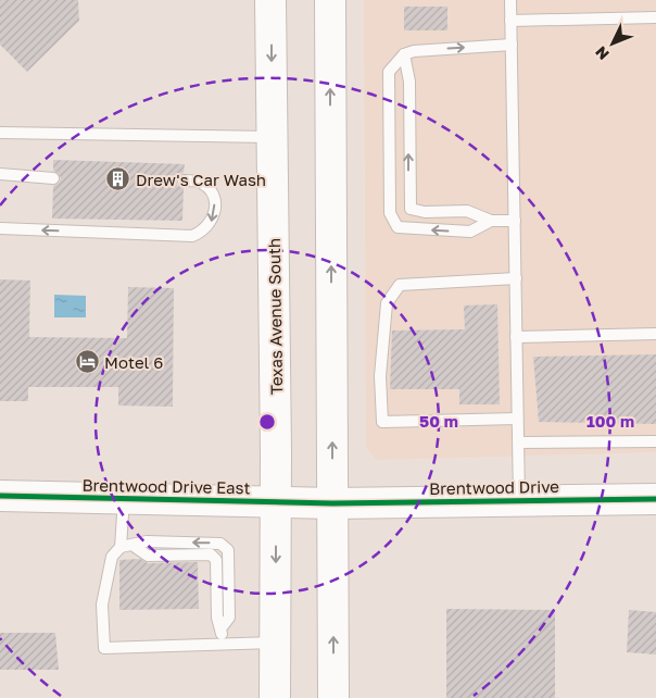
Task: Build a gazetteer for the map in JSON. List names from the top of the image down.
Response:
{
  "streets": {
    "main road": ["Texas Avenue South", "Brentwood Drive East", "Brentwood Drive"]
  },
  "crossings": [
    ["Texas Avenue South", "Brentwood Drive East"],
    ["Brentwood Drive East", "Brentwood Drive"]
  ],
  "places": {
    "building": ["Drew's Car Wash"],
    "hotel": ["Motel 6"]
  },
  "north": "bottom left",
  "rings": ["50 m", "100 m"]
}
